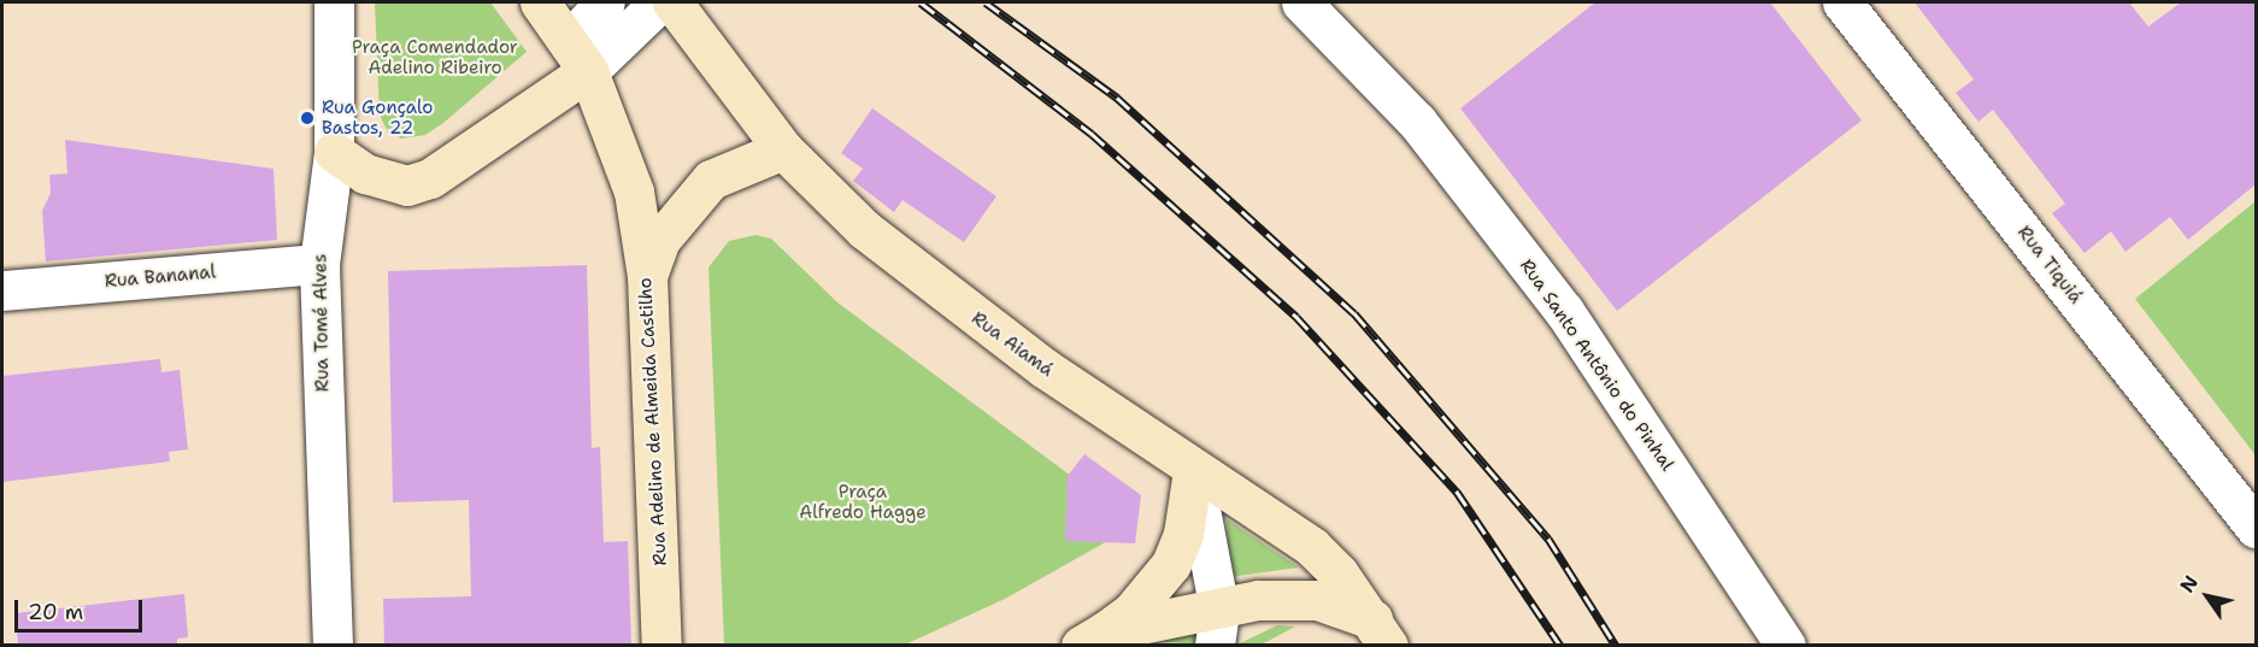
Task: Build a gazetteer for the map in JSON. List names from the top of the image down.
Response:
{
  "streets": {
    "main road": ["Rua Aiamá", "Rua Adelino de Almeida Castilho"],
    "street": [
      "Rua Tiquiá",
      "Rua Bananal",
      "Rua Tomé Alves",
      "Rua Santo Antônio do Pinhal"
    ]
  },
  "crossings": [
    ["Rua Bananal", "Rua Tomé Alves"]
  ],
  "parks": ["Praça Comendador Adelino Ribeiro", "Praça Alfredo Hagge"],
  "places": ["Rua Gonçalo Bastos, 22"],
  "scale_bar": "20 m",
  "north": "top left"
}
